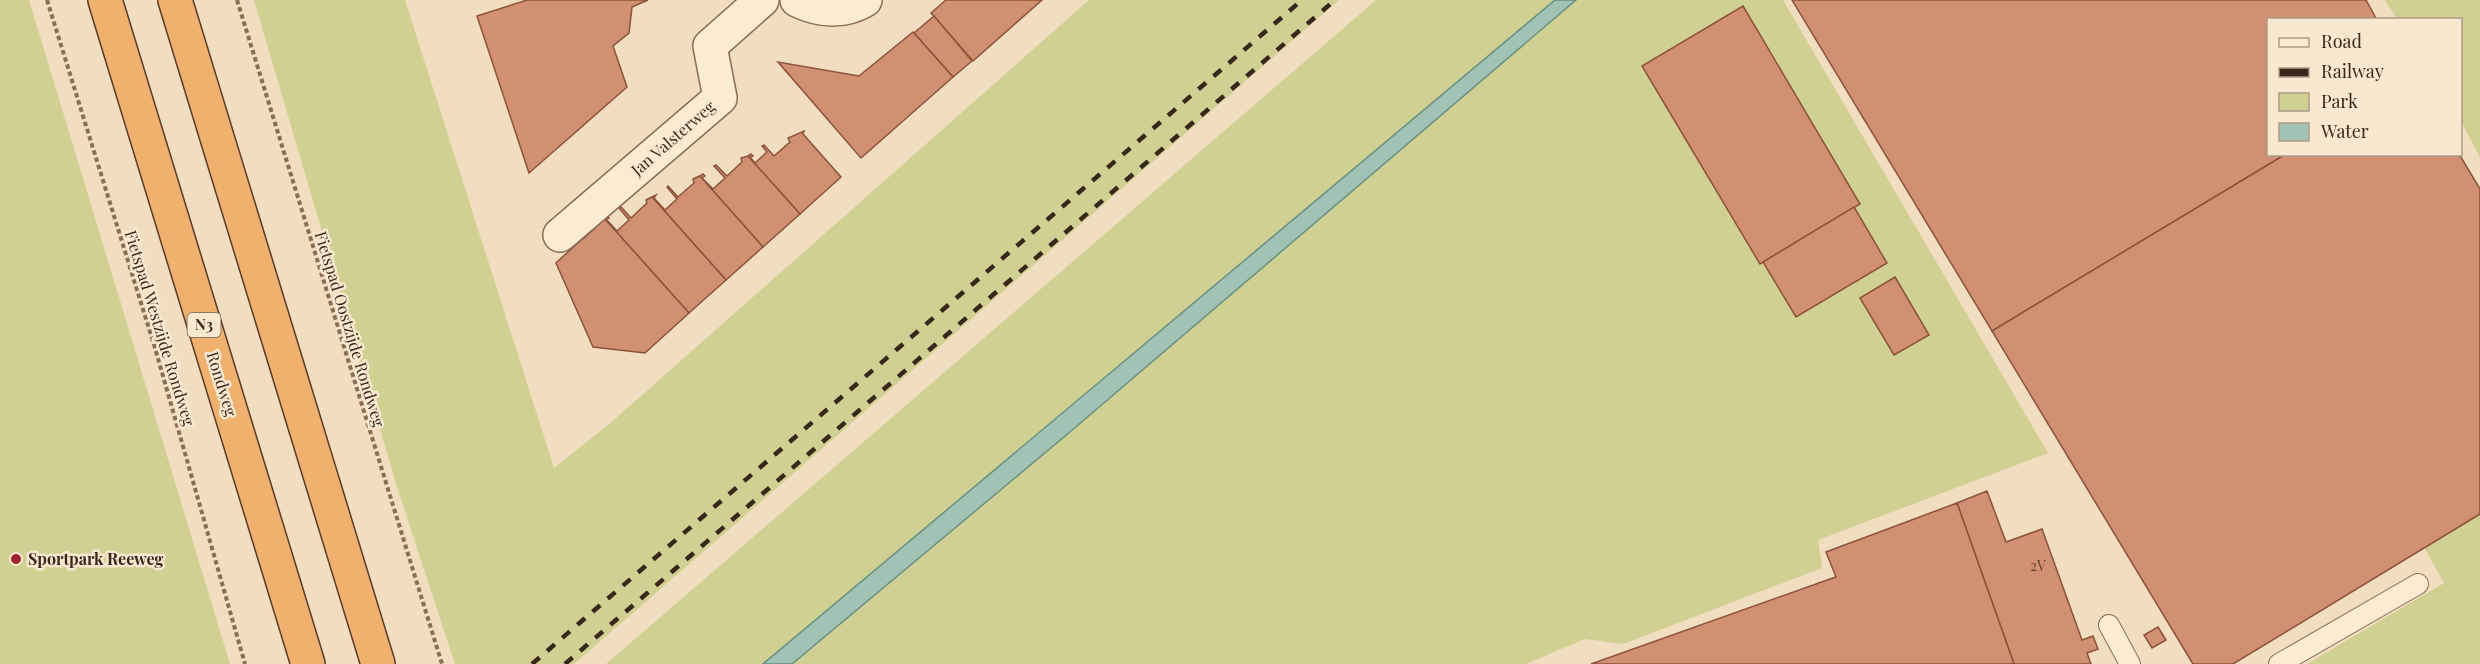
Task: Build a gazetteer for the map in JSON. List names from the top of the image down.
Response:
{
  "streets": {
    "highway": ["N3", "Rondweg"],
    "street": ["Jan Valsterweg"],
    "path": ["Fietspad Westzijde Rondweg", "Fietspad Oostzijde Rondweg"]
  },
  "places": ["Sportpark Reeweg"],
  "house_numbers": ["2V"],
  "legend": [
    "Road",
    "Railway",
    "Park",
    "Water"
  ]
}
